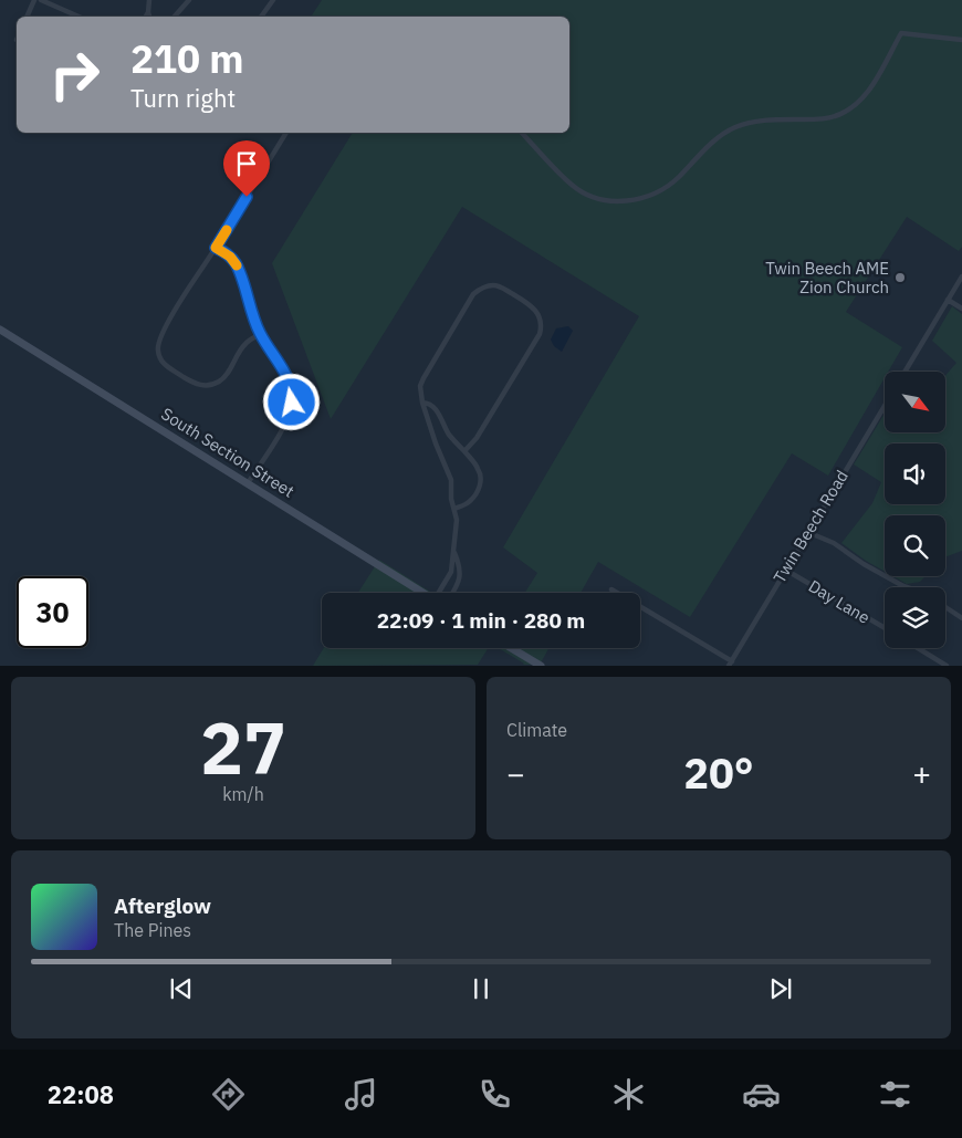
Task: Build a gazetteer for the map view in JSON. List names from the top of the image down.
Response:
{
  "streets": {
    "street": ["South Section Street", "Twin Beech Road", "Day Lane"]
  },
  "crossings": [
    ["Twin Beech Road", "Day Lane"]
  ],
  "places": ["Twin Beech AME Zion Church"],
  "north": "bottom right",
  "page": {
    "turn": ["210 m", "Turn right"],
    "limit": "30",
    "trip": "22:09 · 1 min · 280 m",
    "tile": [
      ["27", "km/h"],
      "Climate"
    ],
    "heat": ["−", "20°", "+"],
    "song": ["Afterglow", "The Pines"],
    "tabs": "22:08"
  }
}
